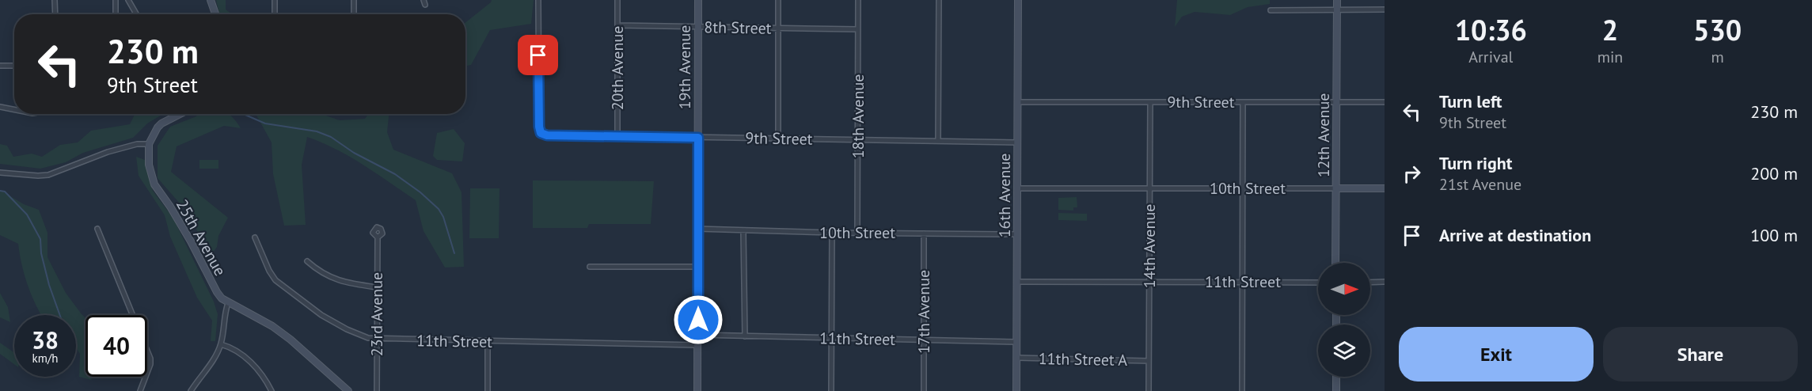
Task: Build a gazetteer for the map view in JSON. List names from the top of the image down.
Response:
{
  "streets": {
    "street": [
      "8th Street",
      "19th Avenue",
      "20th Avenue",
      "9th Street",
      "18th Avenue",
      "12th Avenue",
      "10th Street",
      "16th Avenue",
      "25th Avenue",
      "14th Avenue",
      "11th Street",
      "17th Avenue",
      "23rd Avenue",
      "11th Street A"
    ]
  },
  "crossings": [
    ["8th Street", "19th Avenue"],
    ["8th Street", "20th Avenue"],
    ["8th Street", "18th Avenue"],
    ["19th Avenue", "9th Street"],
    ["19th Avenue", "10th Street"],
    ["19th Avenue", "11th Street"],
    ["20th Avenue", "9th Street"],
    ["9th Street", "18th Avenue"],
    ["9th Street", "12th Avenue"],
    ["9th Street", "16th Avenue"],
    ["9th Street", "14th Avenue"],
    ["18th Avenue", "10th Street"],
    ["12th Avenue", "10th Street"],
    ["10th Street", "16th Avenue"],
    ["10th Street", "14th Avenue"],
    ["10th Street", "17th Avenue"],
    ["16th Avenue", "11th Street"],
    ["16th Avenue", "11th Street A"],
    ["14th Avenue", "11th Street"],
    ["14th Avenue", "11th Street A"],
    ["11th Street", "17th Avenue"],
    ["11th Street", "23rd Avenue"]
  ],
  "north": "right",
  "page": {
    "eta": [
      "10:36",
      "Arrival",
      "2",
      "min",
      "530",
      "m"
    ],
    "turn": ["230 m", "9th Street"],
    "list": [
      {
        "name": "Turn left",
        "note": "9th Street",
        "value": "230 m"
      },
      {
        "name": "Turn right",
        "note": "21st Avenue",
        "value": "200 m"
      },
      {
        "name": "Arrive at destination",
        "value": "100 m"
      }
    ],
    "speed": "38 km/h",
    "limit": "40",
    "buttons": ["Exit", "Share"]
  }
}
